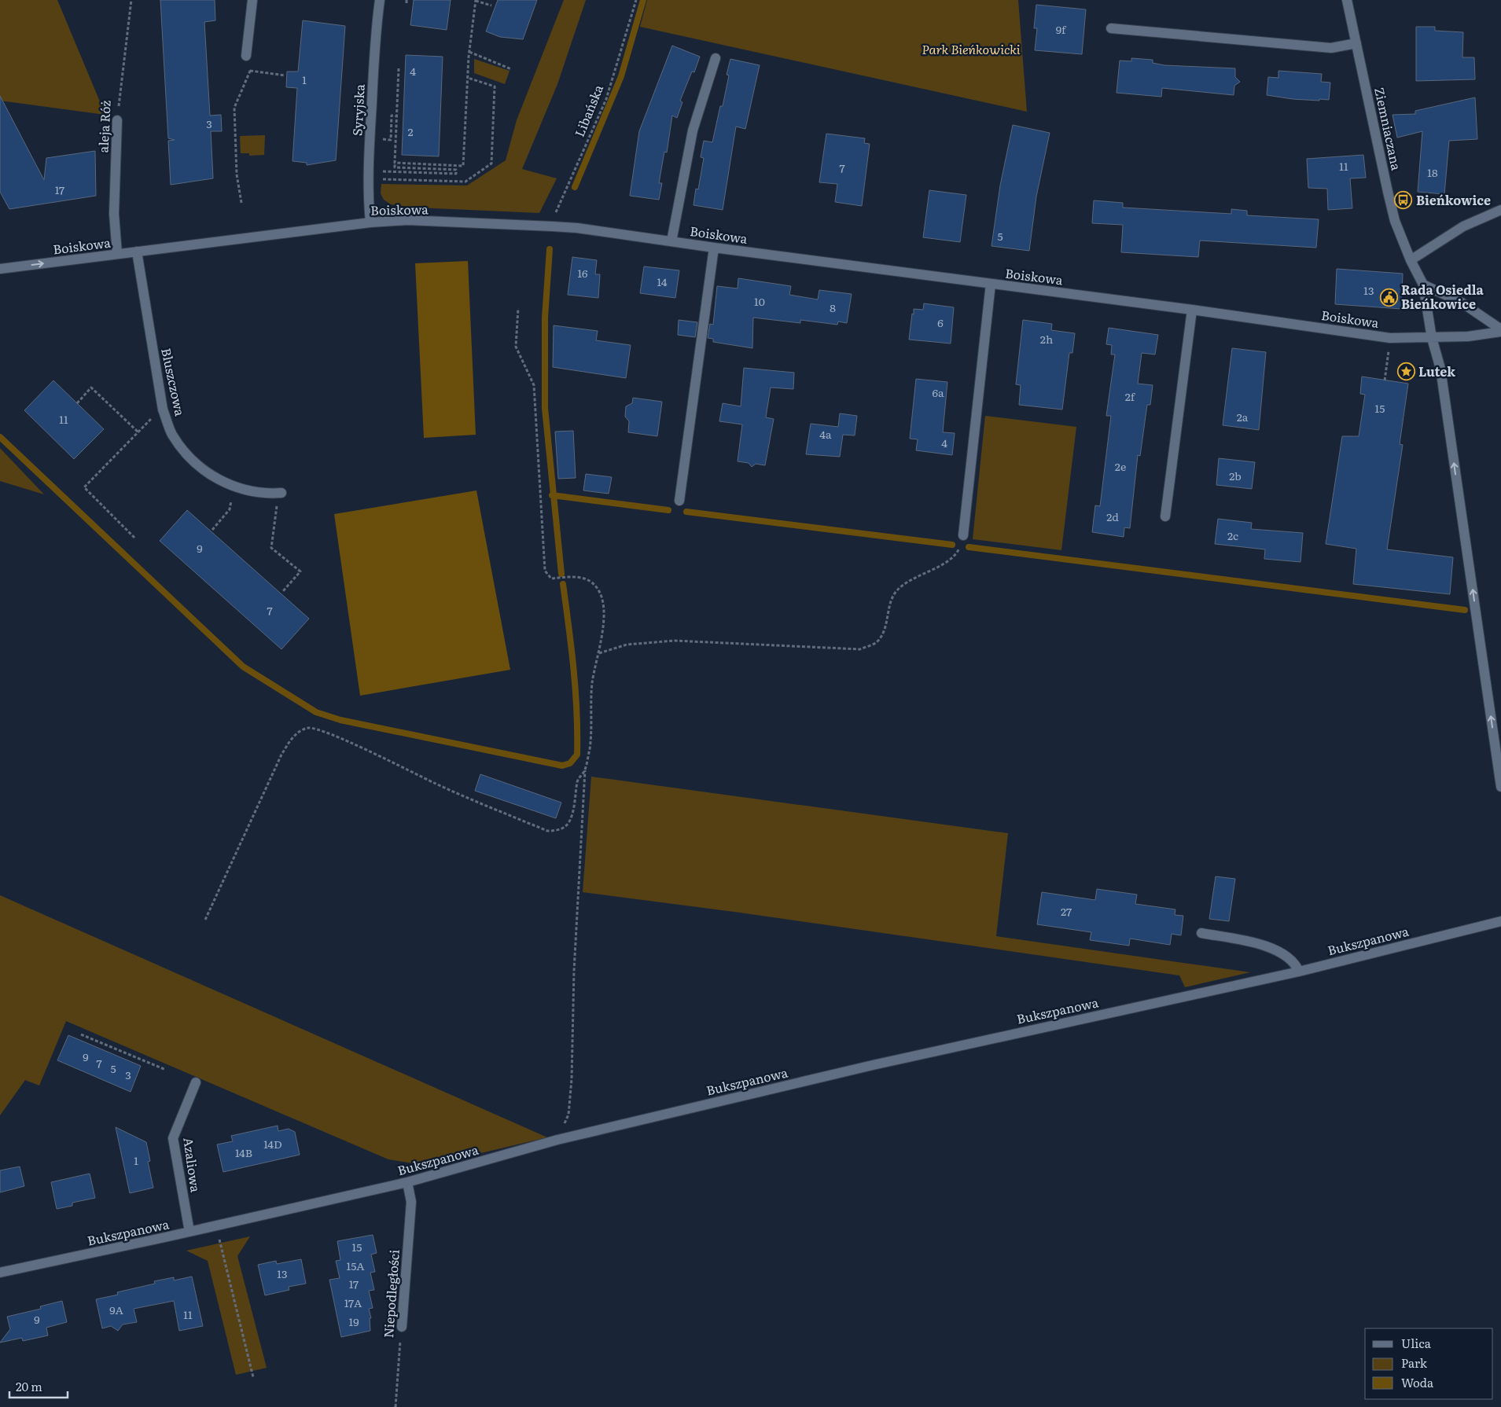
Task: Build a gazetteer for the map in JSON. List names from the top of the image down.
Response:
{
  "streets": {
    "street": [
      "Syryjska",
      "aleja Róż",
      "Ziemniaczana",
      "Boiskowa",
      "Bluszczowa",
      "Bukszpanowa",
      "Azaliowa",
      "Niepodległości"
    ],
    "path": ["Libańska"]
  },
  "crossings": [
    ["Syryjska", "Boiskowa"],
    ["Libańska", "Boiskowa"],
    ["aleja Róż", "Boiskowa"],
    ["Ziemniaczana", "Boiskowa"],
    ["Boiskowa", "Bluszczowa"],
    ["Bukszpanowa", "Azaliowa"],
    ["Bukszpanowa", "Niepodległości"]
  ],
  "one_way": ["Ziemniaczana"],
  "parks": ["Park Bieńkowicki"],
  "places": {
    "bus stop": ["Bieńkowice"],
    "public building": ["Rada Osiedla Bieńkowice"],
    "place": ["Lutek"]
  },
  "house_numbers": [
    "9f",
    "4",
    "1",
    "3",
    "2",
    "11",
    "7",
    "18",
    "17",
    "5",
    "16",
    "14",
    "13",
    "10",
    "8",
    "6",
    "2h",
    "6a",
    "2f",
    "15",
    "2a",
    "11",
    "4a",
    "4",
    "2e",
    "2b",
    "2d",
    "2c",
    "9",
    "7",
    "27",
    "9",
    "7",
    "5",
    "3",
    "14D",
    "14B",
    "1",
    "15",
    "15A",
    "13",
    "17",
    "17A",
    "9A",
    "11",
    "9",
    "19"
  ],
  "legend": ["Ulica", "Park", "Woda"],
  "scale_bar": "20 m"
}
